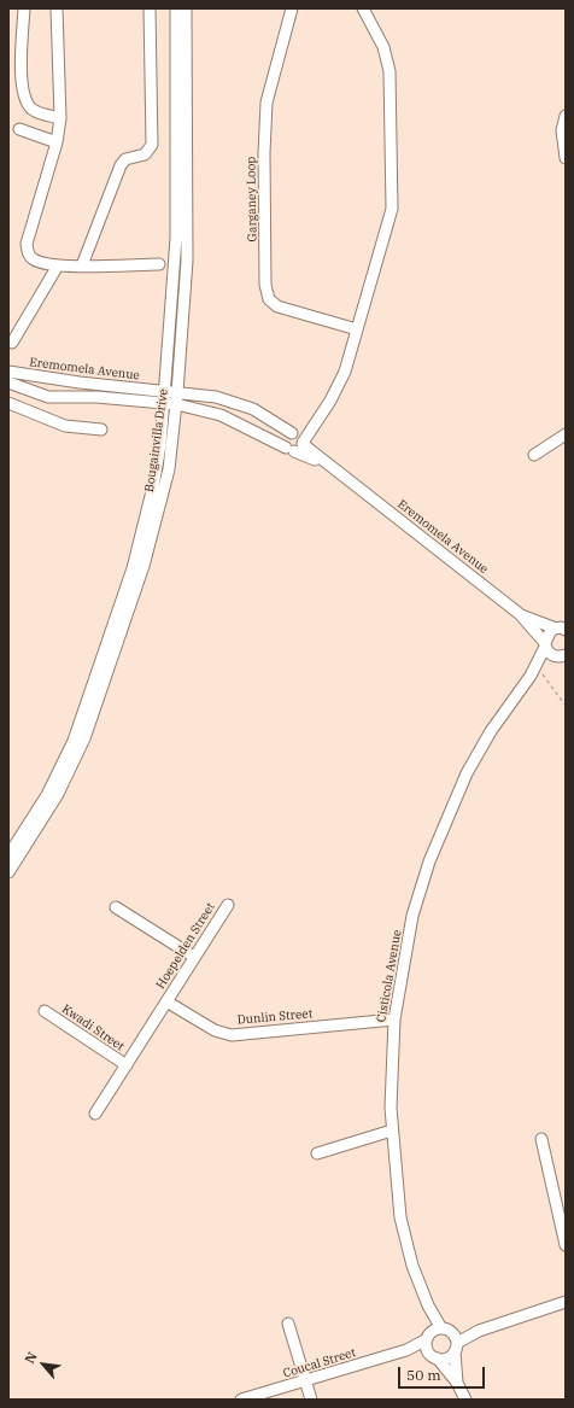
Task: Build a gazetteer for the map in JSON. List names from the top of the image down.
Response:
{
  "streets": {
    "street": [
      "Garganey Loop",
      "Eremomela Avenue",
      "Bougainvilla Drive",
      "Hoepelden Street",
      "Cisticola Avenue",
      "Dunlin Street",
      "Kwadi Street",
      "Coucal Street"
    ]
  },
  "crossings": [
    ["Eremomela Avenue", "Bougainvilla Drive"],
    ["Eremomela Avenue", "Cisticola Avenue"],
    ["Hoepelden Street", "Dunlin Street"],
    ["Hoepelden Street", "Kwadi Street"],
    ["Cisticola Avenue", "Dunlin Street"],
    ["Cisticola Avenue", "Coucal Street"],
    ["Dunlin Street", "Kwadi Street"]
  ],
  "scale_bar": "50 m",
  "north": "top left"
}
